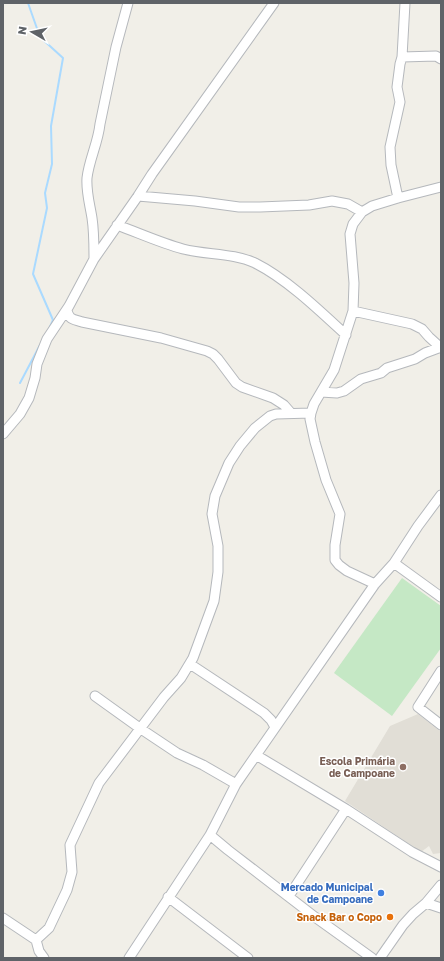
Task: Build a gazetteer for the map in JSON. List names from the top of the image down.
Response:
{
  "places": ["Escola Primária de Campoane", "Mercado Municipal de Campoane", "Snack Bar o Copo"],
  "north": "left"
}
